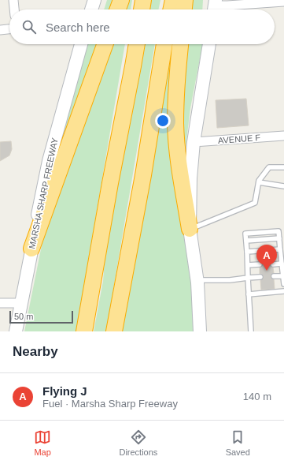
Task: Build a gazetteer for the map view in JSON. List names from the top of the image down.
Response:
{
  "streets": {
    "main road": ["MARSHA SHARP FREEWAY"],
    "street": ["AVENUE F"]
  },
  "scale_bar": "50 m",
  "page": {
    "search": "Search here",
    "pins": "A",
    "scale": "50 m",
    "heading": "Nearby",
    "list": [
      {
        "mark": "A",
        "name": "Flying J",
        "note": "Fuel · Marsha Sharp Freeway",
        "value": "140 m"
      }
    ],
    "nav": ["Map", "Directions", "Saved"]
  }
}
